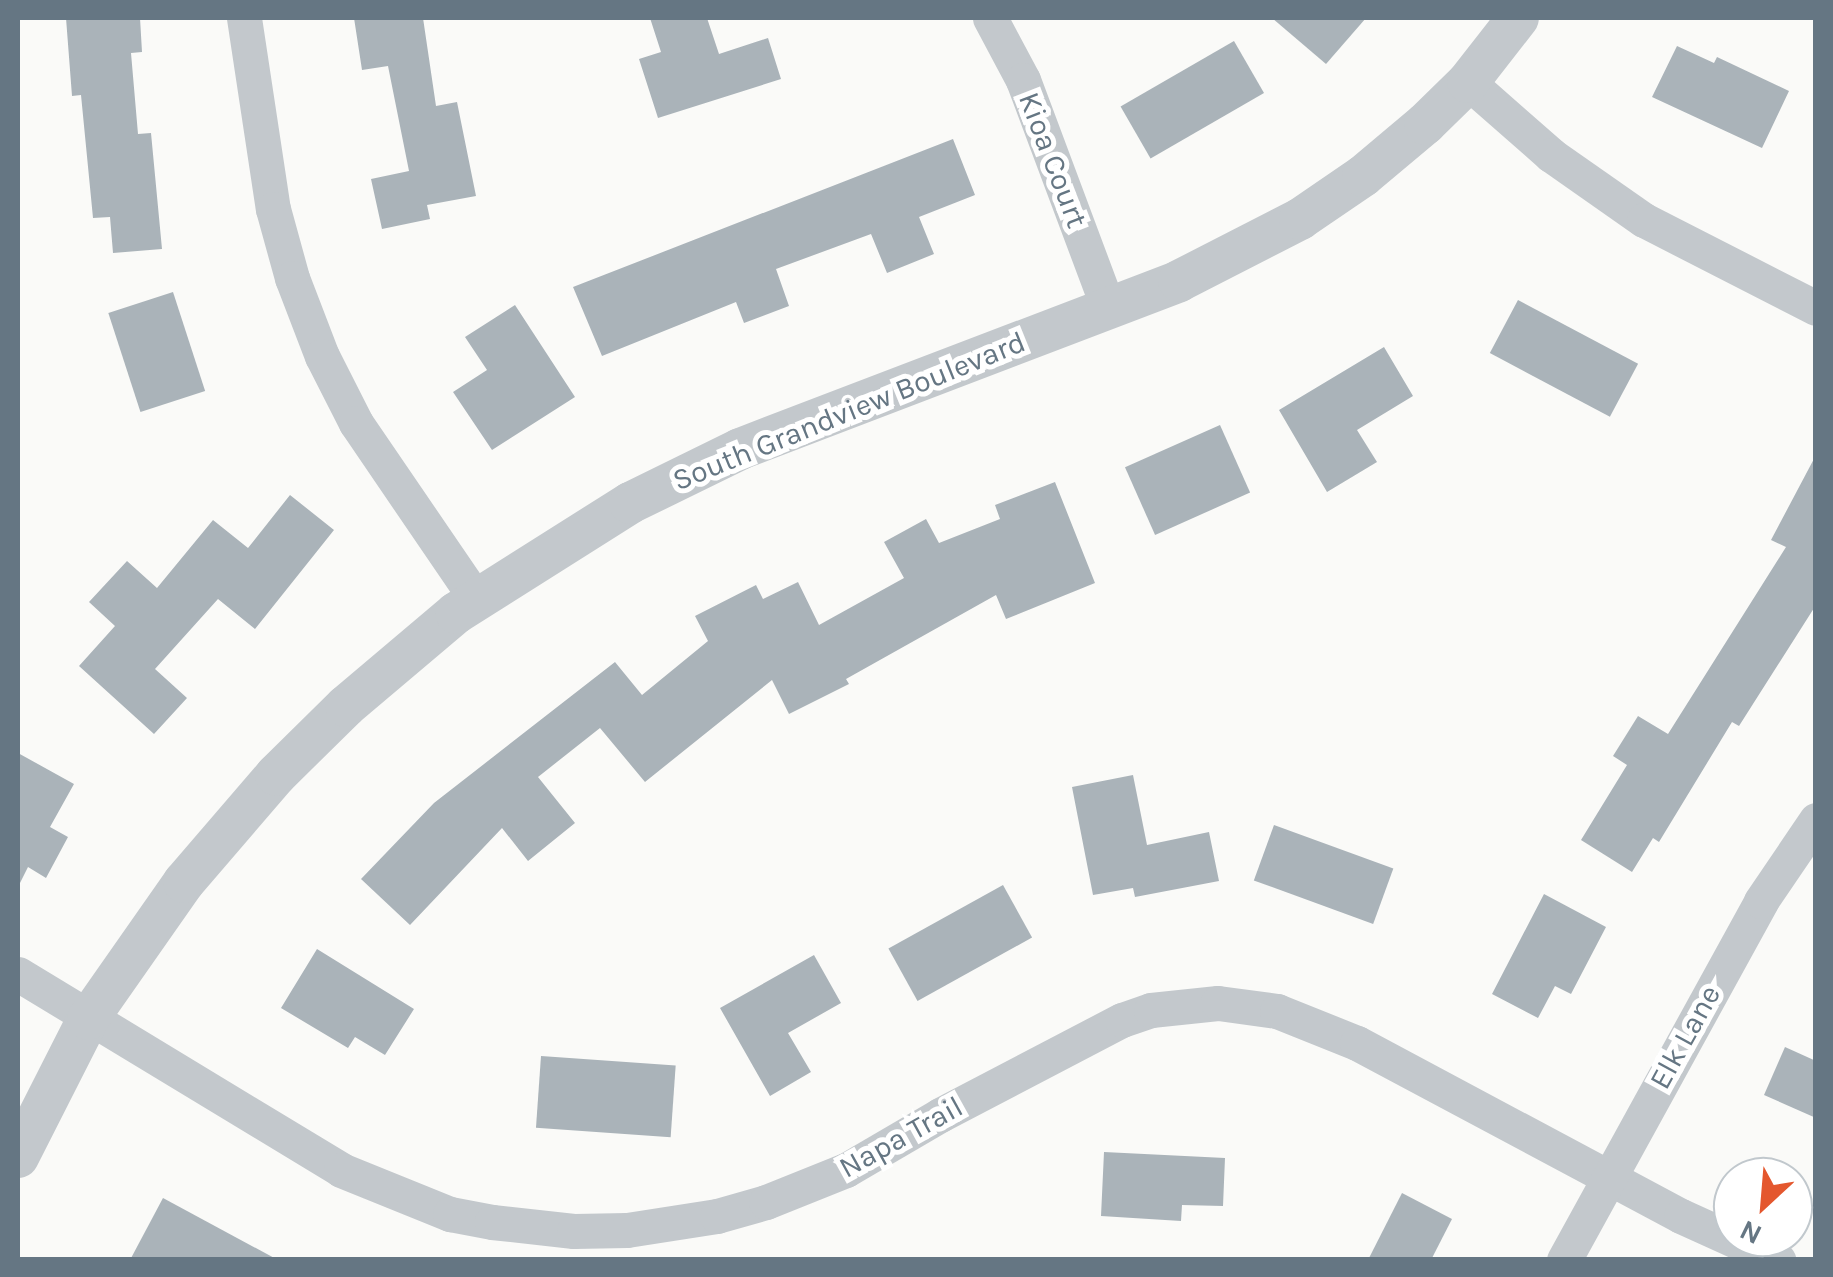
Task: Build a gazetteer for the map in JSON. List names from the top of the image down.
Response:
{
  "streets": {
    "street": [
      "Kioa Court",
      "South Grandview Boulevard",
      "Elk Lane",
      "Napa Trail"
    ]
  },
  "crossings": [
    ["Kioa Court", "South Grandview Boulevard"],
    ["South Grandview Boulevard", "Napa Trail"],
    ["Elk Lane", "Napa Trail"]
  ],
  "north": "bottom left"
}
